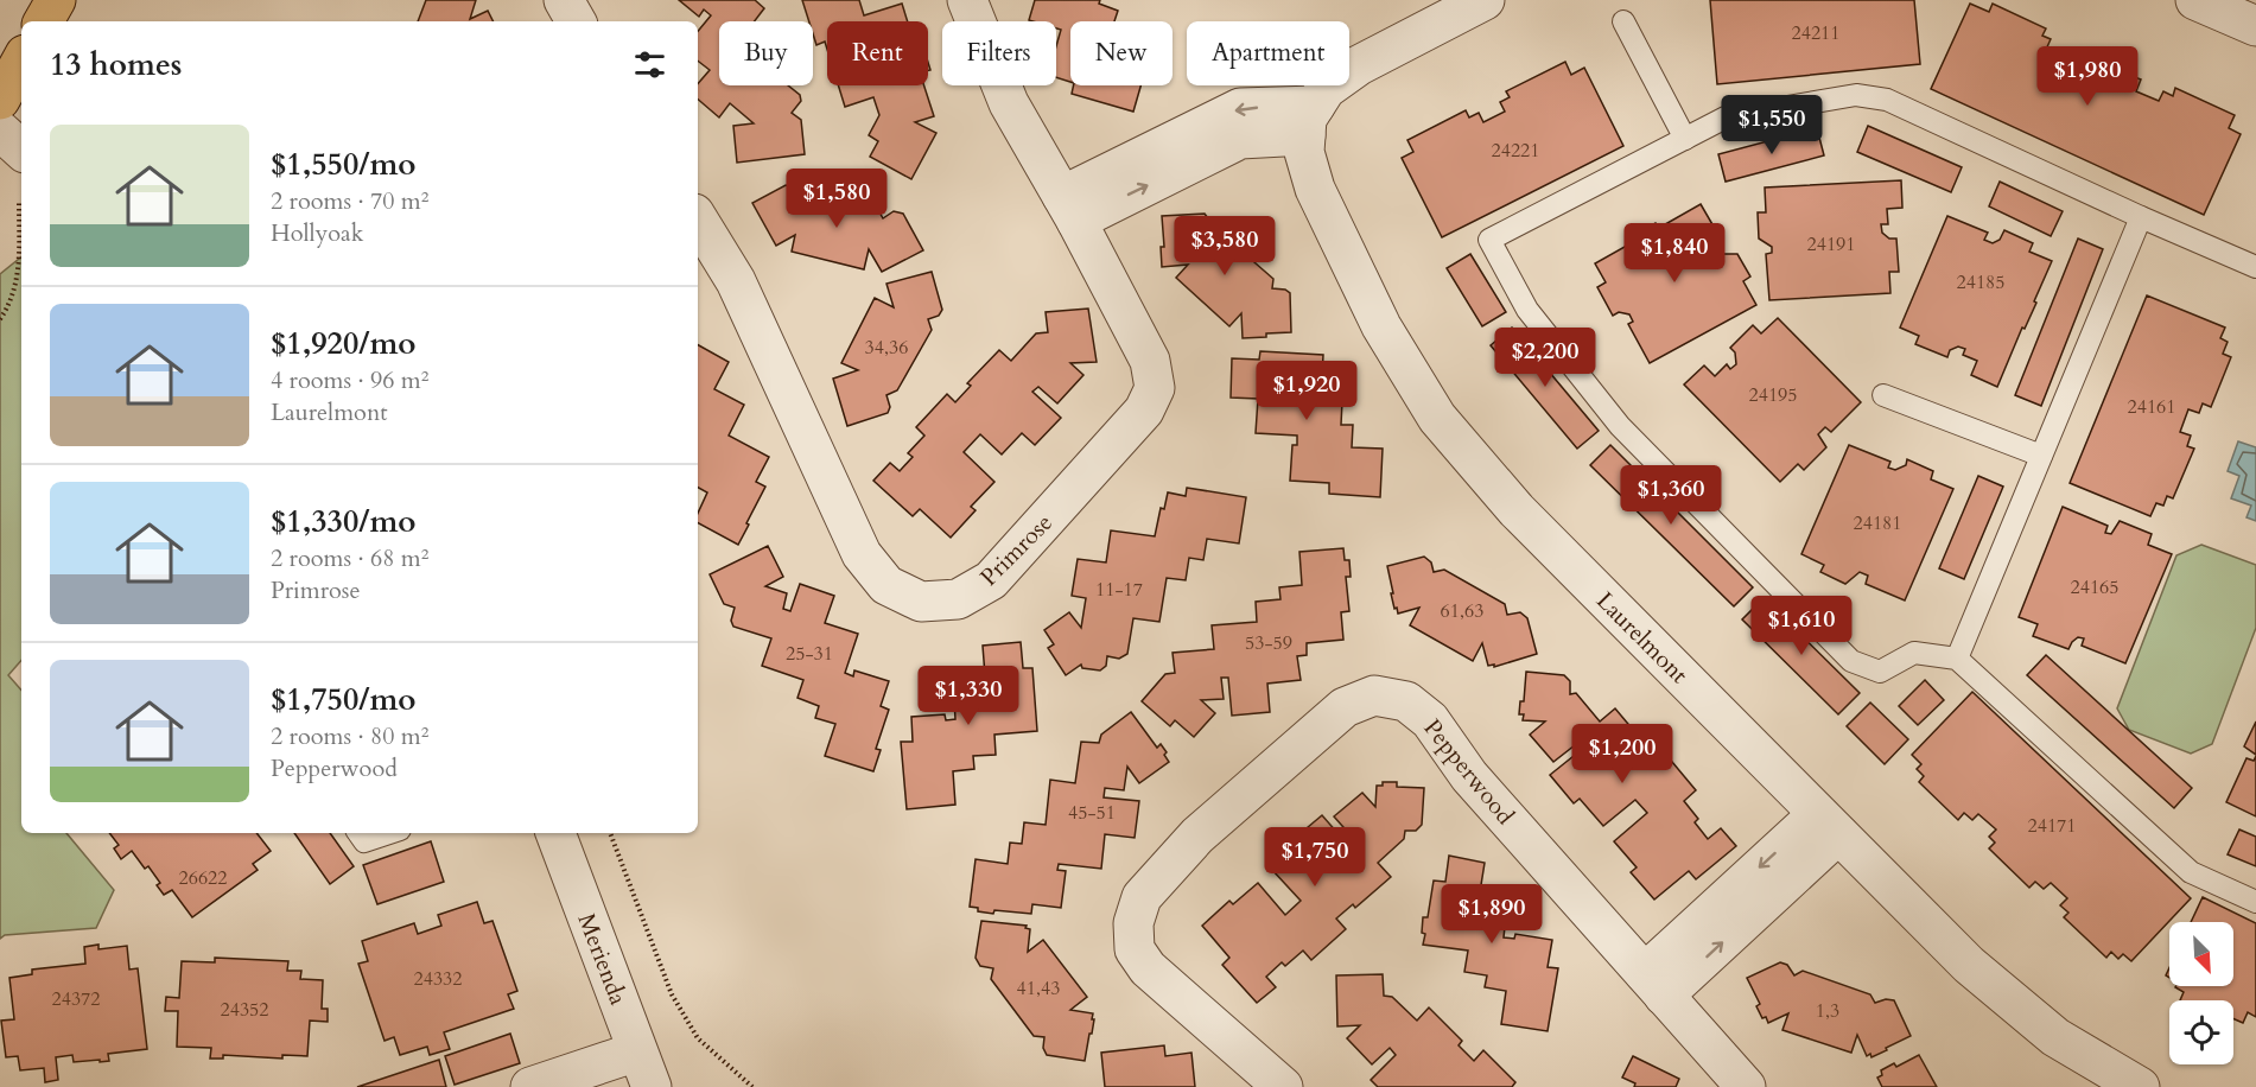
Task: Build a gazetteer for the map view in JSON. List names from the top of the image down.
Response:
{
  "streets": {
    "street": [
      "Primrose",
      "Laurelmont",
      "Pepperwood",
      "Merienda"
    ]
  },
  "house_numbers": [
    "24211",
    "24221",
    "24191",
    "24185",
    "34,36",
    "24195",
    "24161",
    "24181",
    "24165",
    "11-17",
    "61,63",
    "53-59",
    "25-31",
    "45-51",
    "24171",
    "26622",
    "24332",
    "41,43",
    "24372",
    "24352",
    "1,3"
  ],
  "north": "bottom right",
  "page": {
    "chip": [
      "Buy",
      "Rent",
      "Filters",
      "New",
      "Apartment"
    ],
    "heading": "13 homes",
    "price": [
      "$1,980",
      "$1,550",
      "$1,580",
      "$3,580",
      "$1,840",
      "$2,200",
      "$1,920",
      "$1,360",
      "$1,610",
      "$1,330",
      "$1,200",
      "$1,750",
      "$1,890"
    ],
    "list": [
      {
        "name": "$1,550/mo",
        "note": "2 rooms · 70 m² · Hollyoak"
      },
      {
        "name": "$1,920/mo",
        "note": "4 rooms · 96 m² · Laurelmont"
      },
      {
        "name": "$1,330/mo",
        "note": "2 rooms · 68 m² · Primrose"
      },
      {
        "name": "$1,750/mo",
        "note": "2 rooms · 80 m² · Pepperwood"
      }
    ]
  }
}
